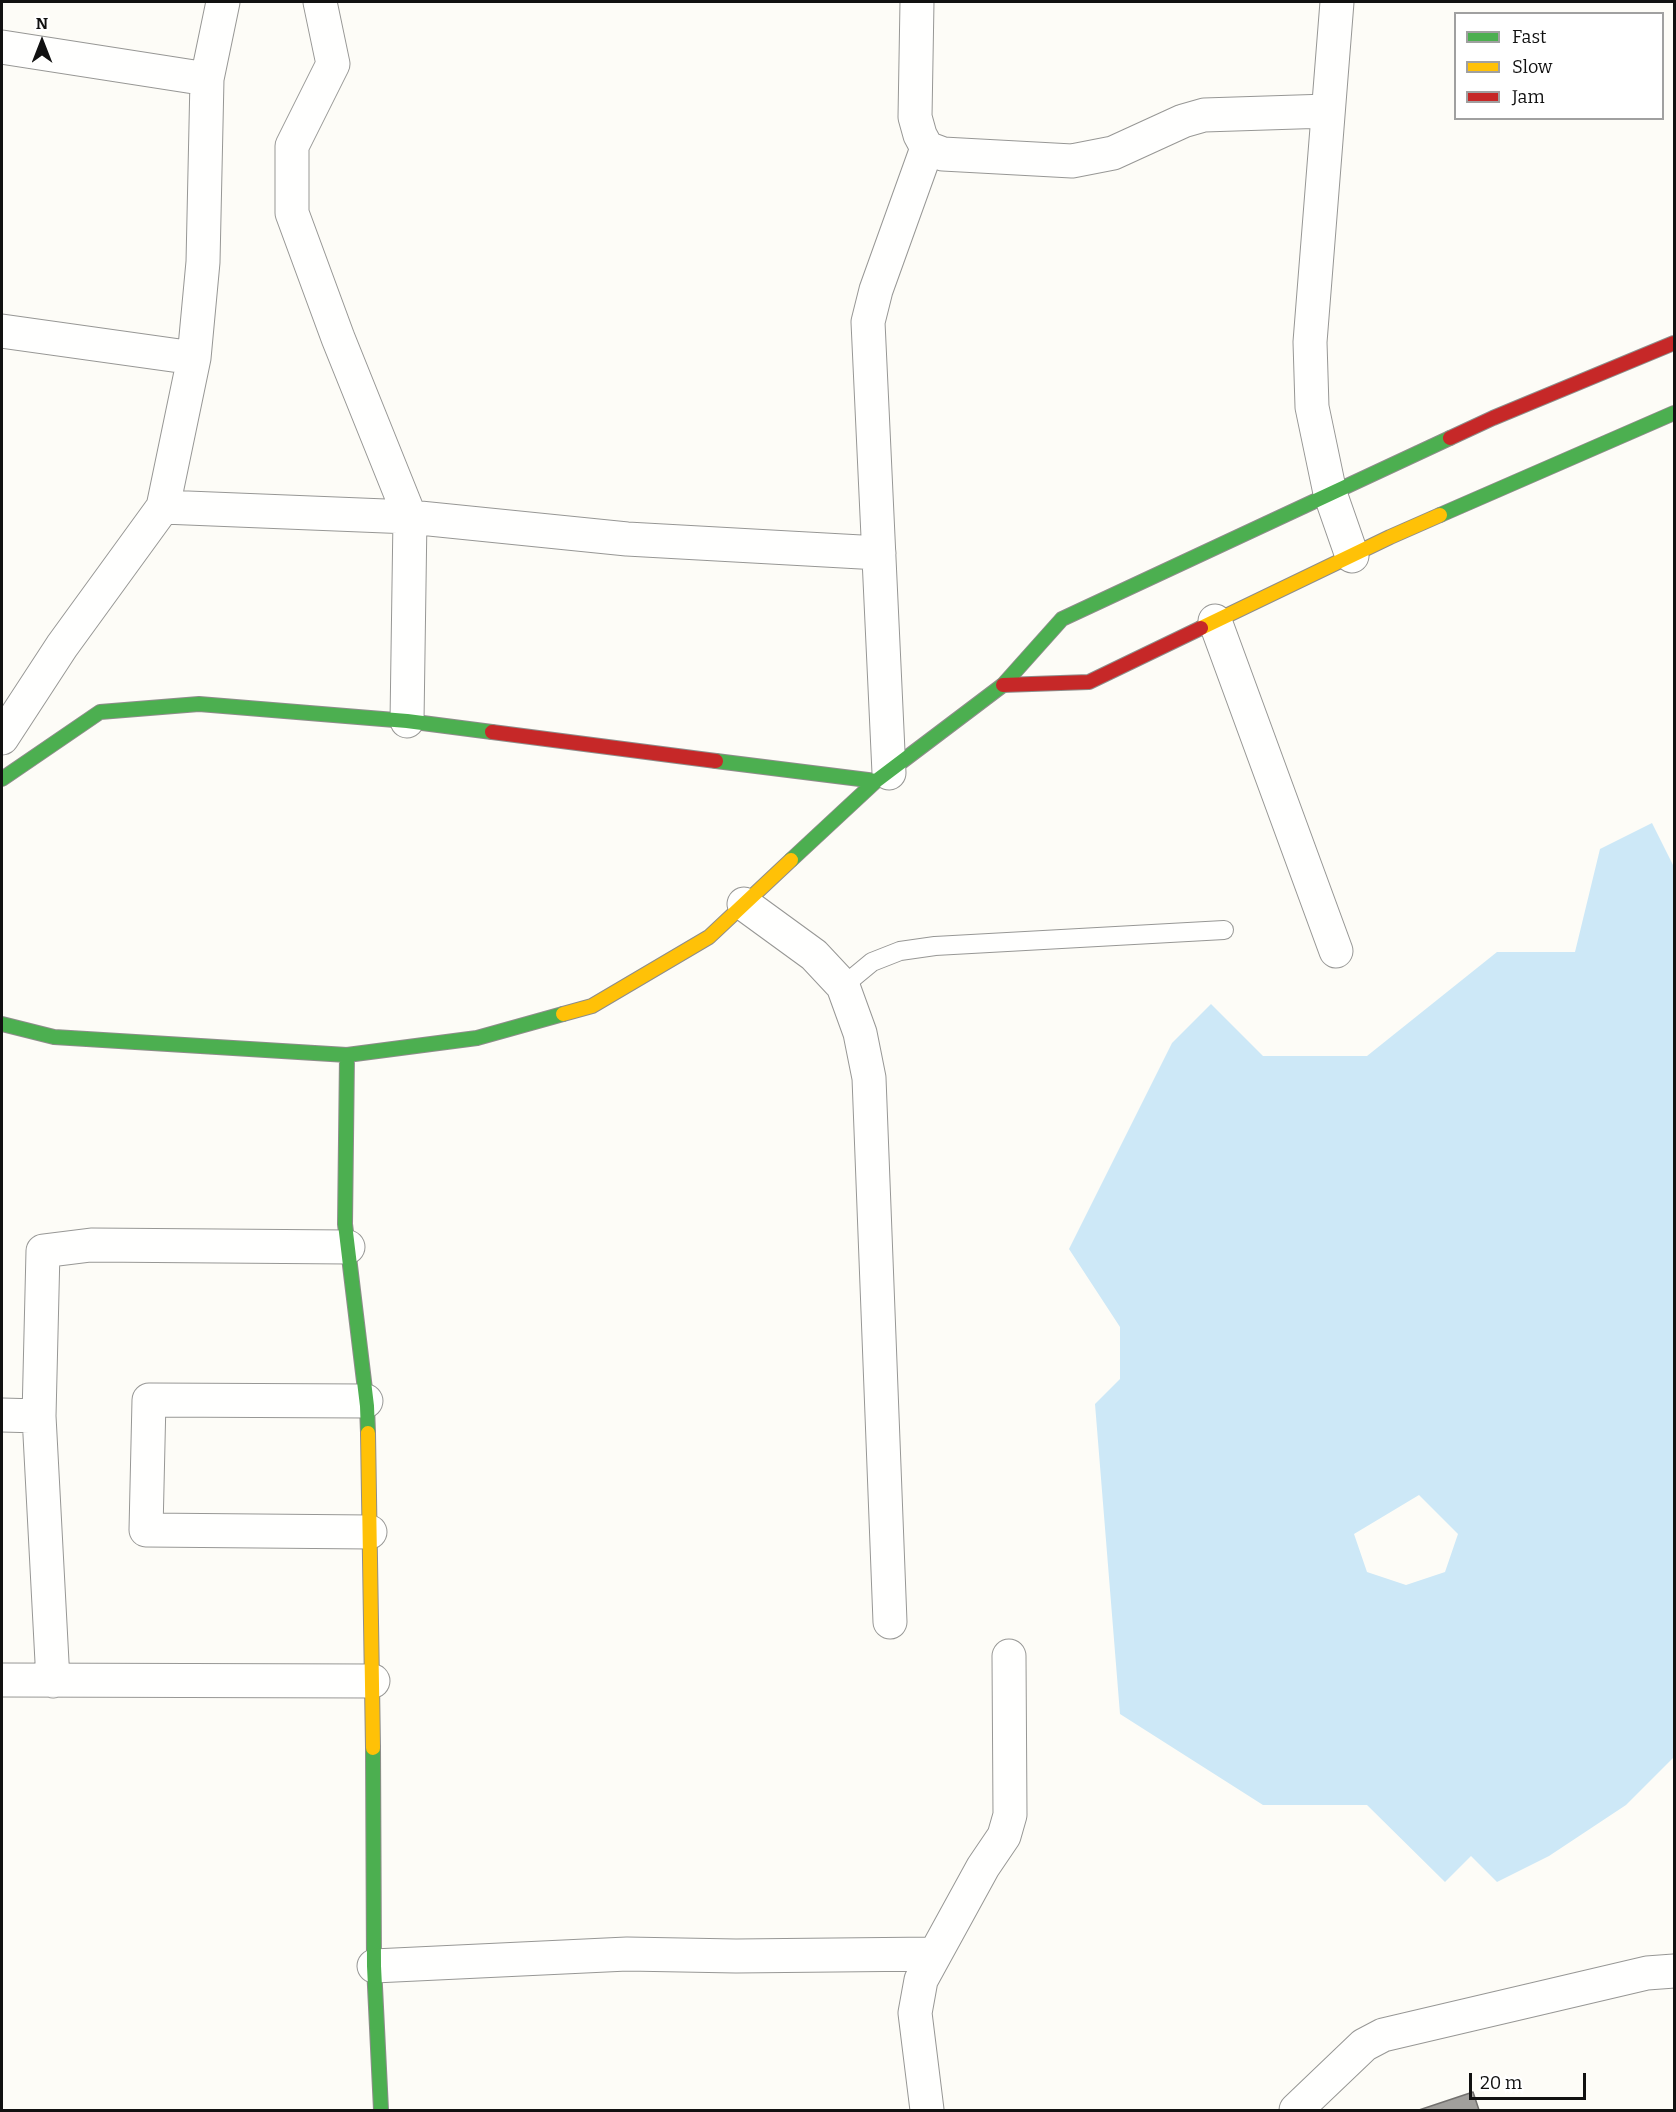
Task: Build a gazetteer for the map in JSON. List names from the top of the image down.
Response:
{
  "legend": ["Fast", "Slow", "Jam"],
  "scale_bar": "20 m",
  "north": "top"
}
